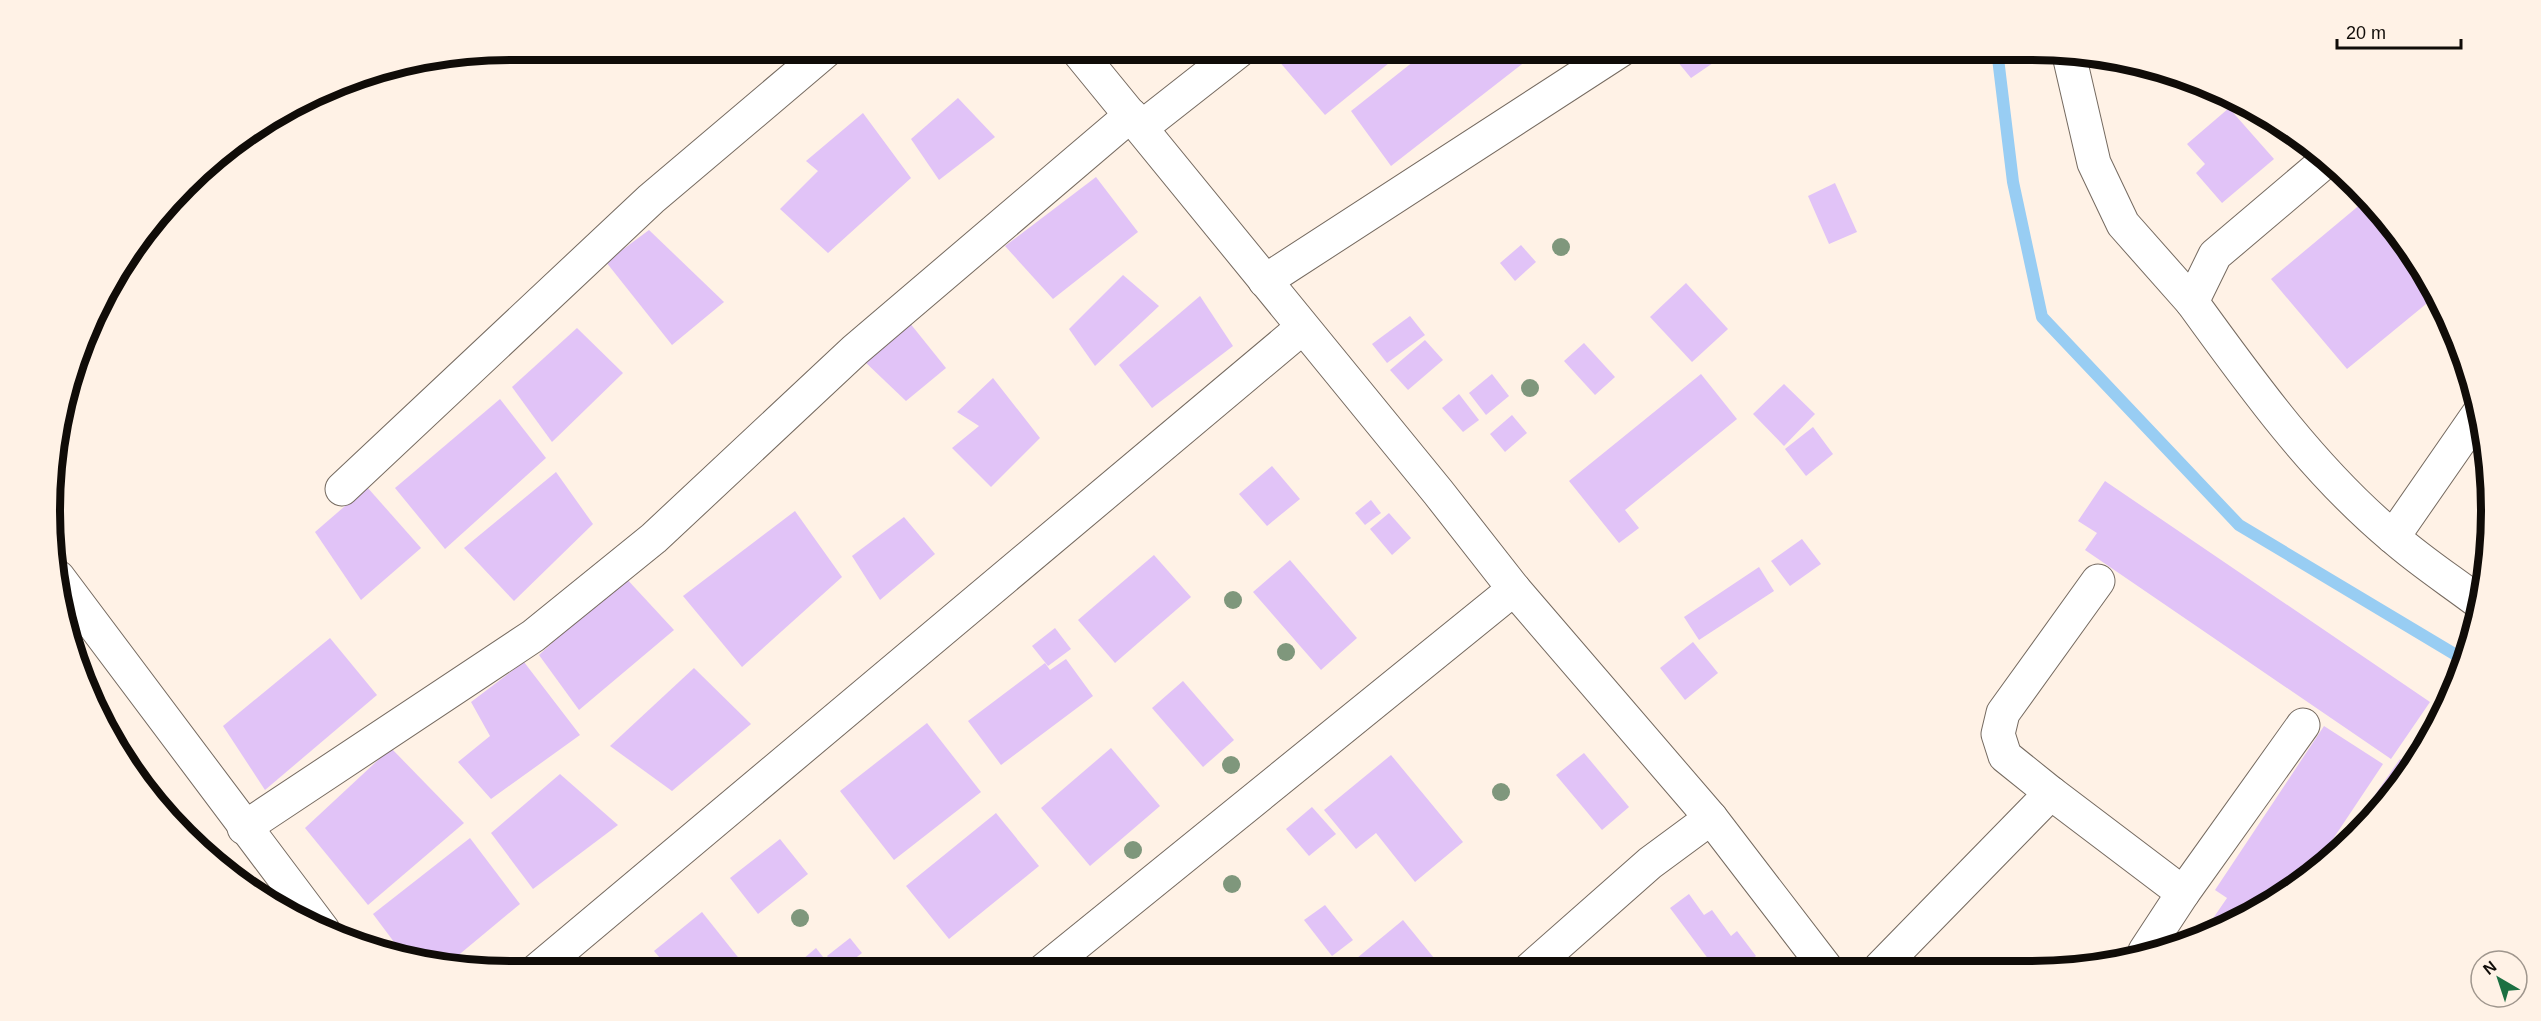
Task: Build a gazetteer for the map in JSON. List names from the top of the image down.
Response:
{
  "scale_bar": "20 m",
  "north": "top left"
}
